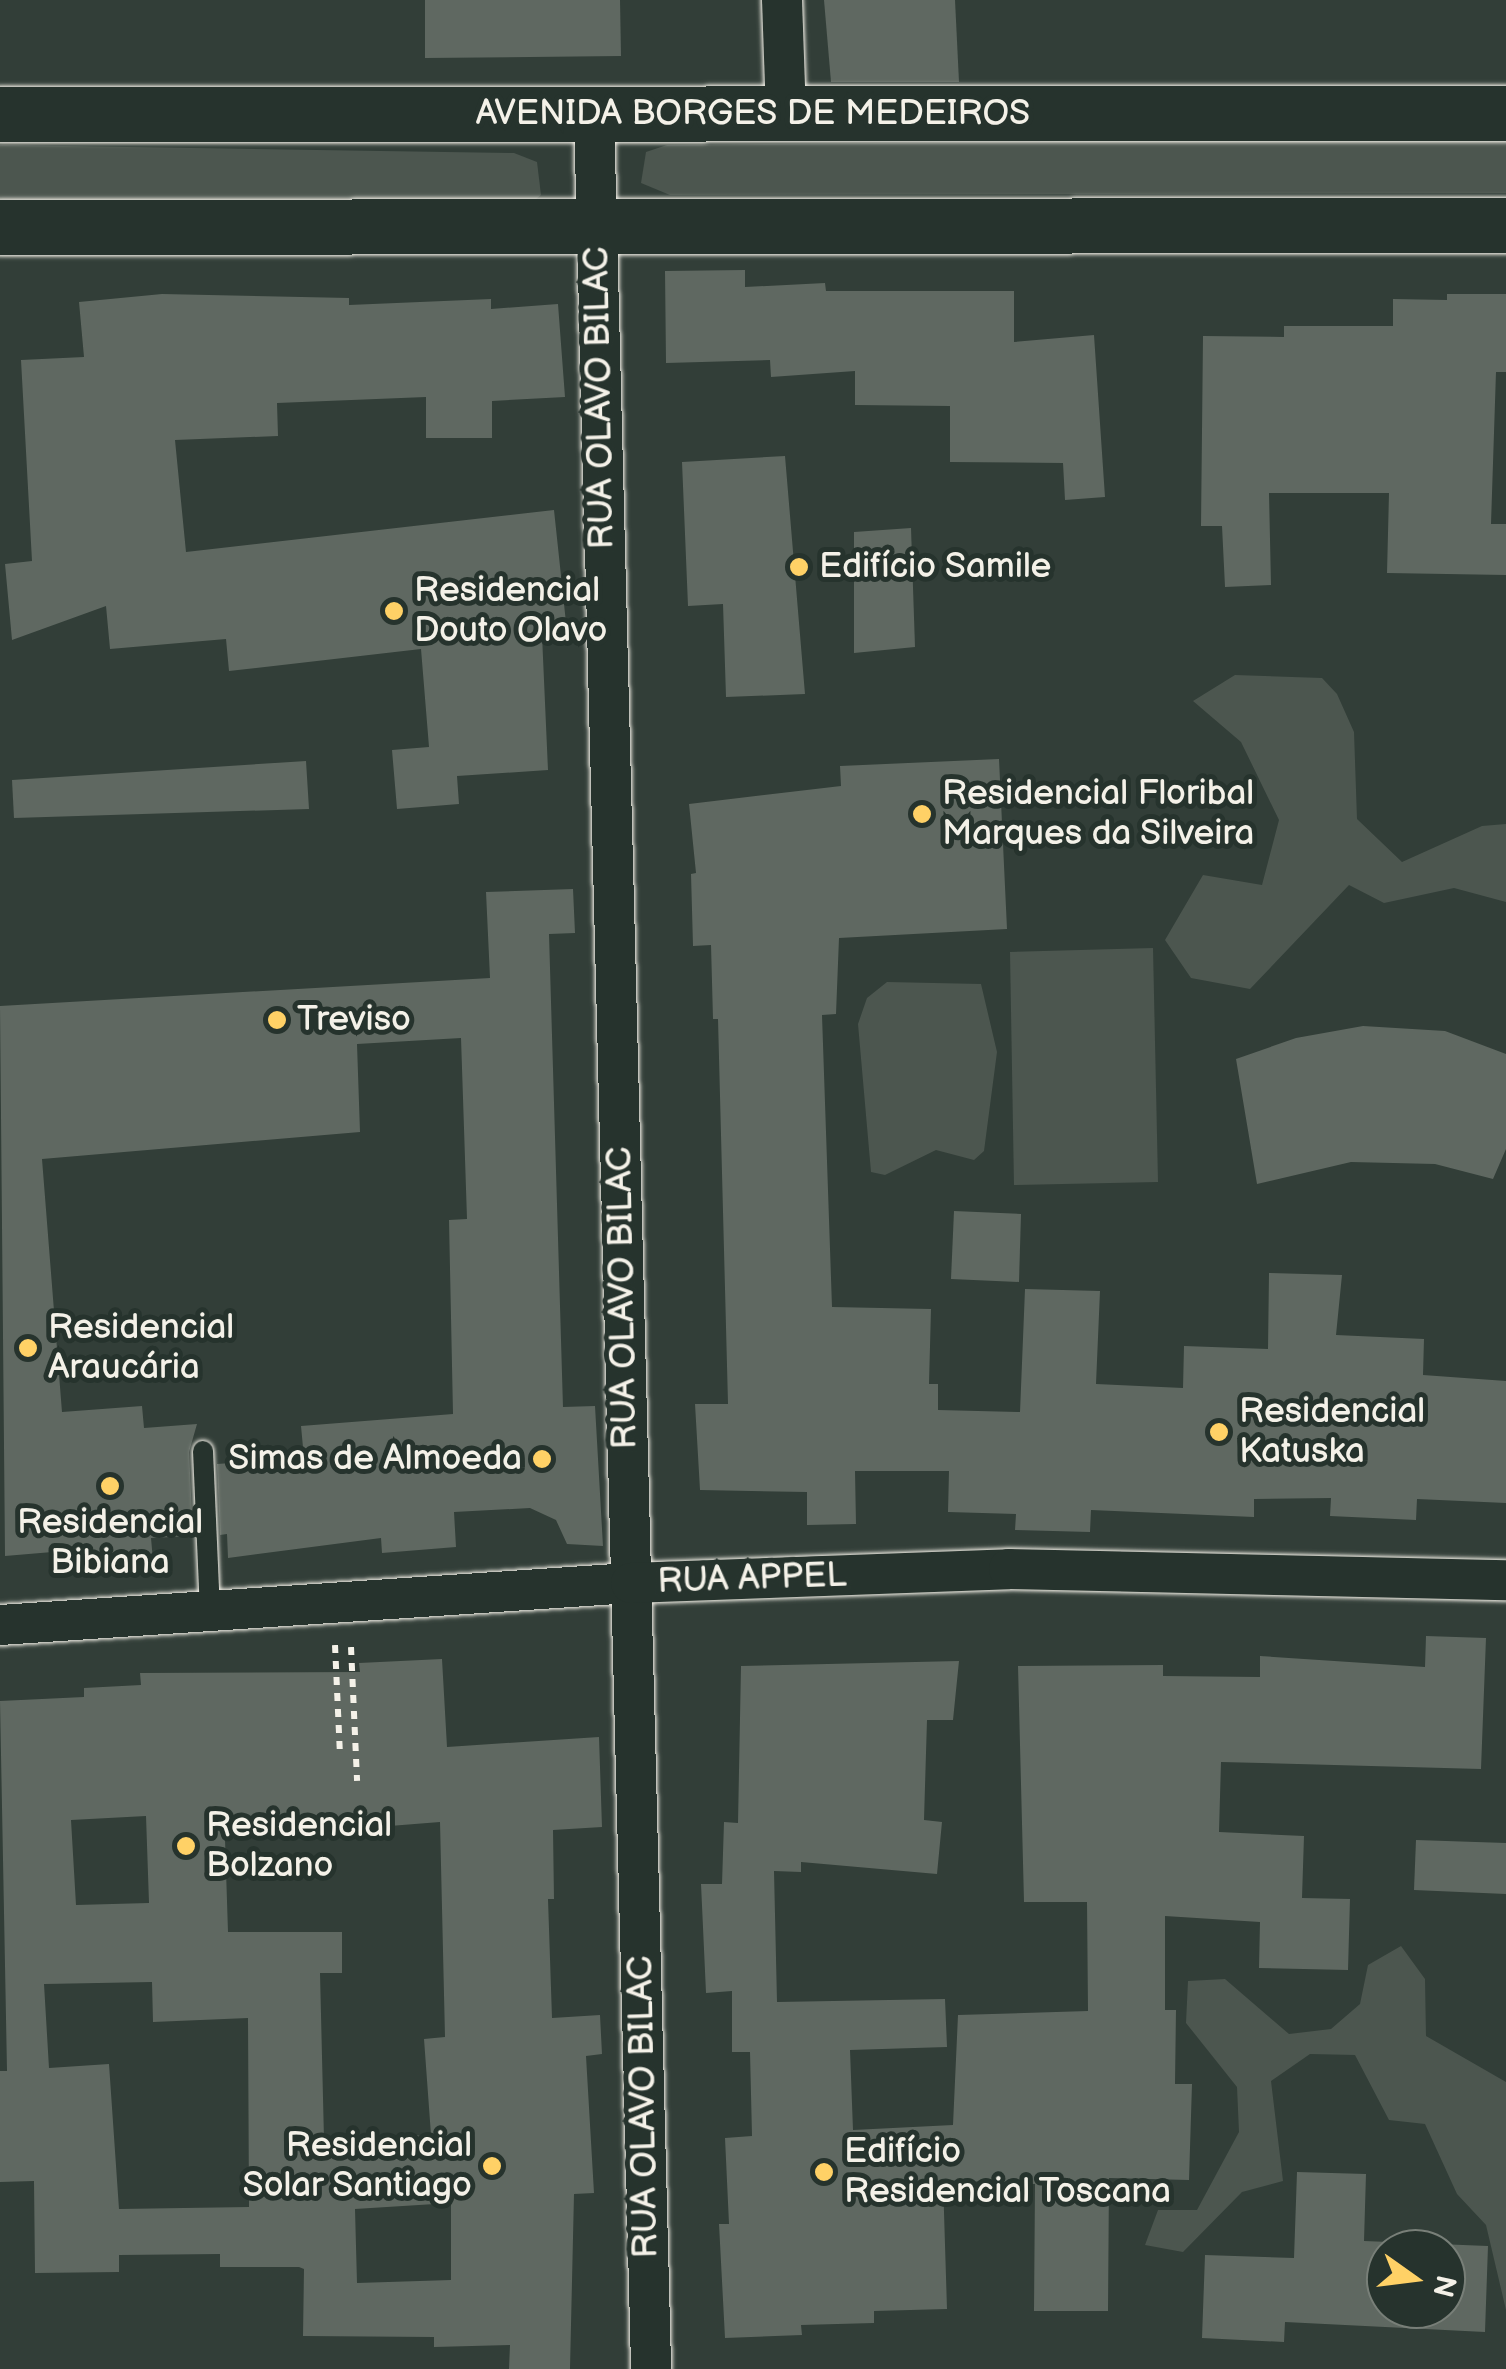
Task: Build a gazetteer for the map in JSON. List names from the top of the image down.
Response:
{
  "streets": {
    "main road": ["AVENIDA BORGES DE MEDEIROS"],
    "street": ["RUA OLAVO BILAC", "RUA APPEL"]
  },
  "crossings": [
    ["AVENIDA BORGES DE MEDEIROS", "RUA OLAVO BILAC"],
    ["RUA OLAVO BILAC", "RUA APPEL"]
  ],
  "places": [
    "Edifício Samile",
    "Residencial Douto Olavo",
    "Residencial Floribal Marques da Silveira",
    "Treviso",
    "Residencial Araucária",
    "Residencial Katuska",
    "Simas de Almoeda",
    "Residencial Bibiana",
    "Residencial Bolzano",
    "Residencial Solar Santiago",
    "Edifício Residencial Toscana"
  ],
  "north": "right"
}
